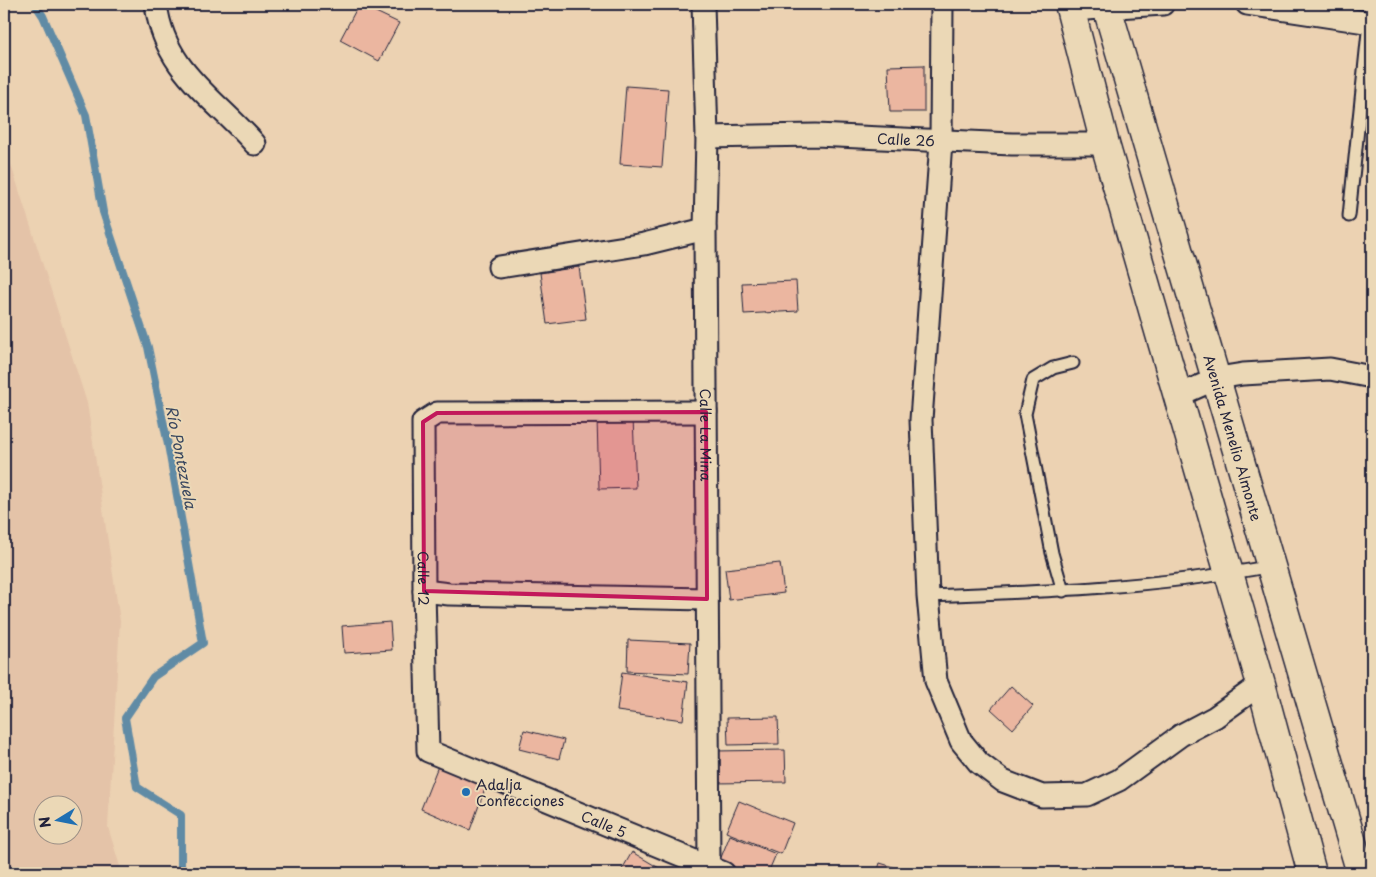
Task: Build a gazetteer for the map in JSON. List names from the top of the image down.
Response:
{
  "streets": {
    "street": [
      "Calle 26",
      "Calle La Mina",
      "Avenida Menelio Almonte",
      "Calle 12",
      "Calle 5"
    ]
  },
  "crossings": [
    ["Calle 26", "Calle La Mina"],
    ["Calle La Mina", "Calle 12"],
    ["Calle La Mina", "Calle 5"],
    ["Calle 12", "Calle 5"]
  ],
  "water": ["Río Pontezuela"],
  "places": ["Adalja Confecciones"],
  "north": "left"
}
